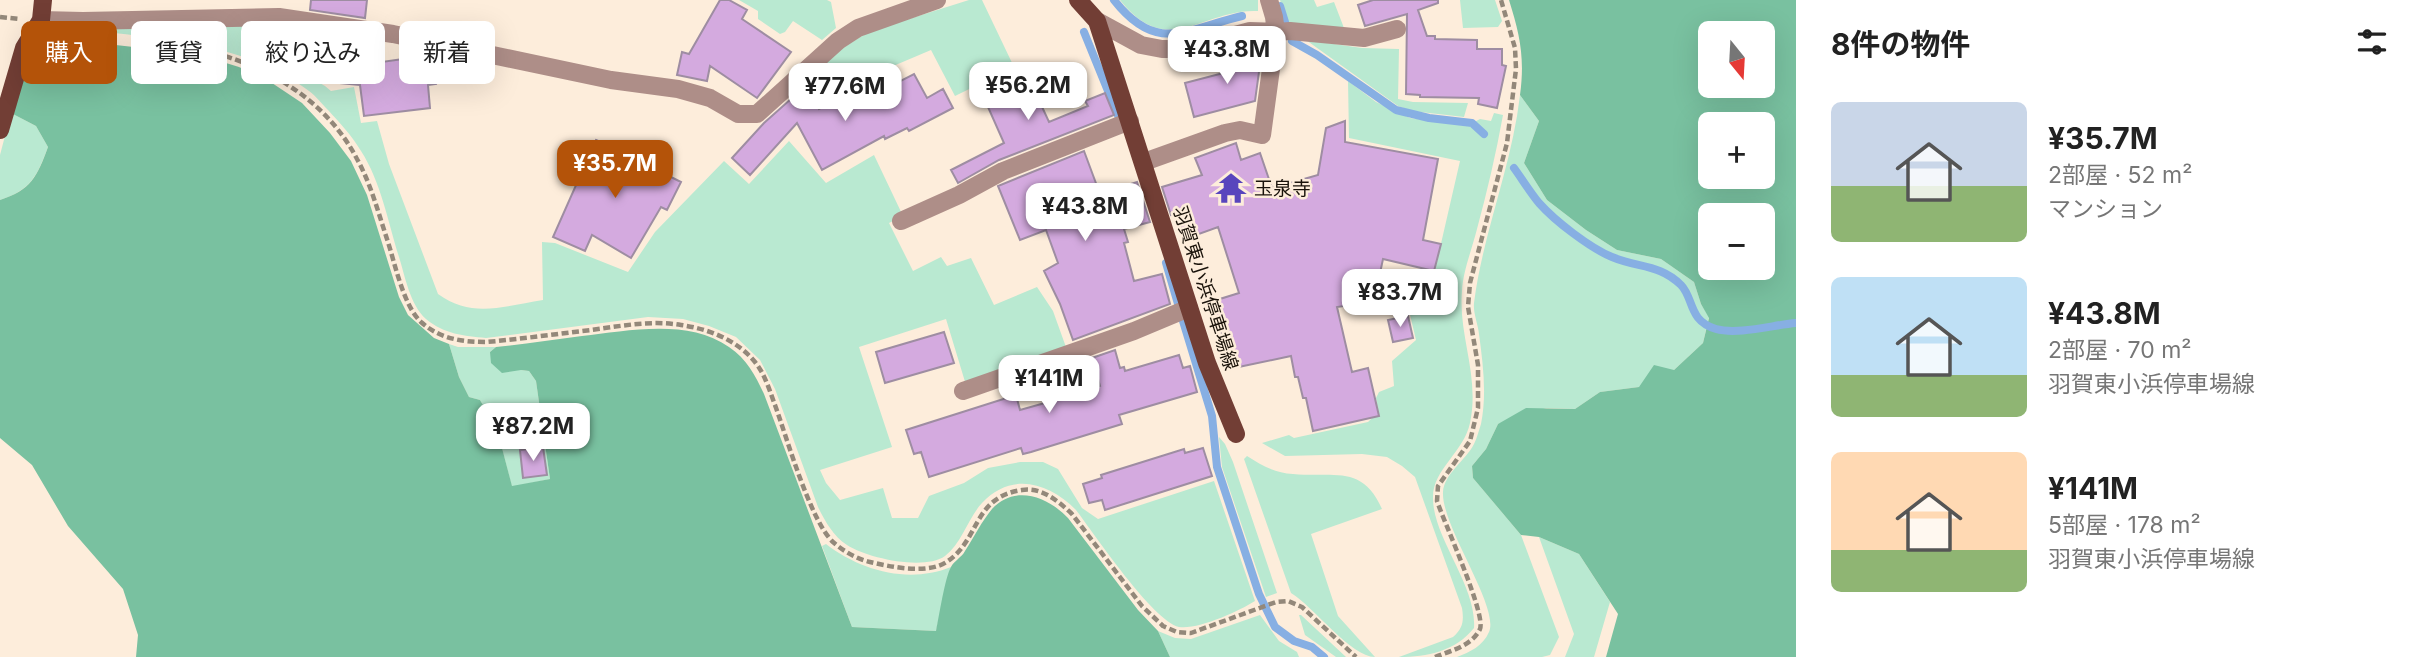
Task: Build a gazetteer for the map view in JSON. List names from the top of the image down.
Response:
{
  "streets": {
    "main road": ["羽賀東小浜停車場線"]
  },
  "places": {
    "temple": ["玉泉寺"]
  },
  "north": "bottom",
  "page": {
    "heading": "8件の物件",
    "map_buttons": ["+", "−"],
    "chip": [
      "購入",
      "賃貸",
      "絞り込み",
      "新着"
    ],
    "price": [
      "¥43.8M",
      "¥56.2M",
      "¥77.6M",
      "¥35.7M",
      "¥43.8M",
      "¥83.7M",
      "¥141M",
      "¥87.2M"
    ],
    "list": [
      {
        "name": "¥35.7M",
        "note": "2部屋 · 52 m² · マンション"
      },
      {
        "name": "¥43.8M",
        "note": "2部屋 · 70 m² · 羽賀東小浜停車場線"
      },
      {
        "name": "¥141M",
        "note": "5部屋 · 178 m² · 羽賀東小浜停車場線"
      }
    ]
  }
}
